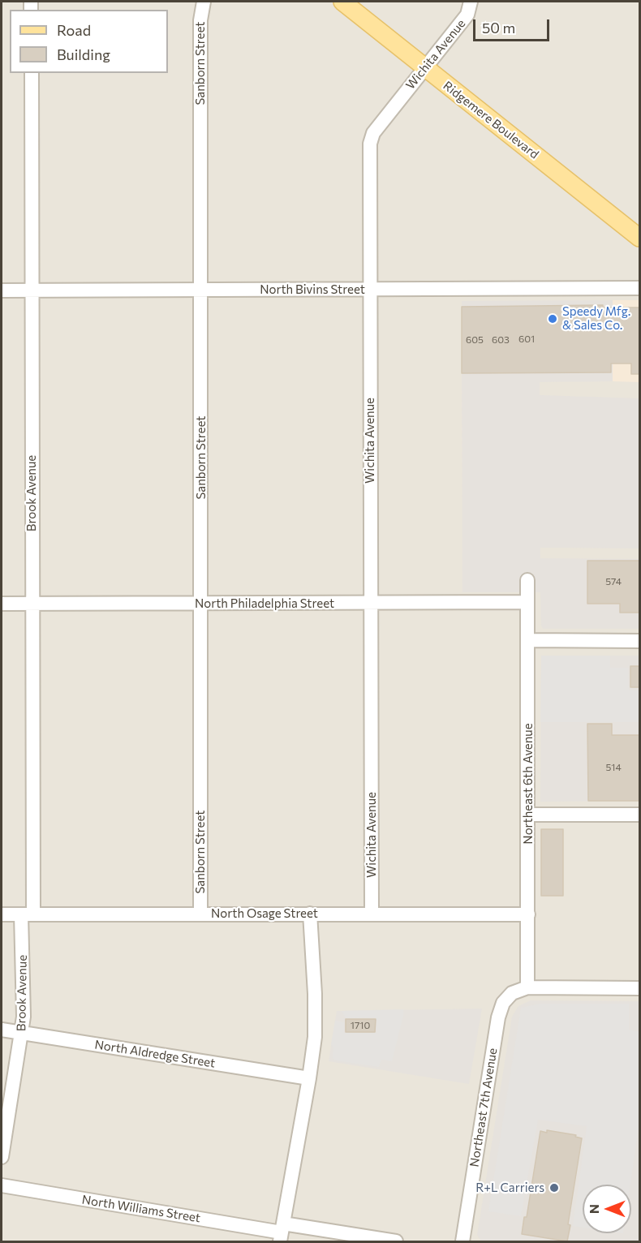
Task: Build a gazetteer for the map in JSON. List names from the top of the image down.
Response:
{
  "streets": {
    "main road": ["Ridgemere Boulevard"],
    "street": [
      "Wichita Avenue",
      "Sanborn Street",
      "North Bivins Street",
      "Brook Avenue",
      "North Philadelphia Street",
      "Northeast 6th Avenue",
      "North Osage Street",
      "North Aldredge Street",
      "Northeast 7th Avenue",
      "North Williams Street"
    ]
  },
  "crossings": [
    ["Wichita Avenue", "Ridgemere Boulevard"],
    ["Wichita Avenue", "North Bivins Street"],
    ["Wichita Avenue", "North Philadelphia Street"],
    ["Wichita Avenue", "North Osage Street"],
    ["Sanborn Street", "North Bivins Street"],
    ["Sanborn Street", "North Philadelphia Street"],
    ["Sanborn Street", "North Osage Street"],
    ["North Bivins Street", "Brook Avenue"],
    ["Brook Avenue", "North Philadelphia Street"],
    ["Brook Avenue", "North Osage Street"],
    ["Brook Avenue", "North Aldredge Street"],
    ["North Philadelphia Street", "Northeast 6th Avenue"],
    ["Northeast 6th Avenue", "North Osage Street"],
    ["Northeast 6th Avenue", "Northeast 7th Avenue"]
  ],
  "places": ["Speedy Mfg. & Sales Co.", "R+L Carriers"],
  "house_numbers": [
    "601",
    "605",
    "603",
    "574",
    "514",
    "1710"
  ],
  "legend": ["Road", "Building"],
  "scale_bar": "50 m",
  "north": "left"
}
